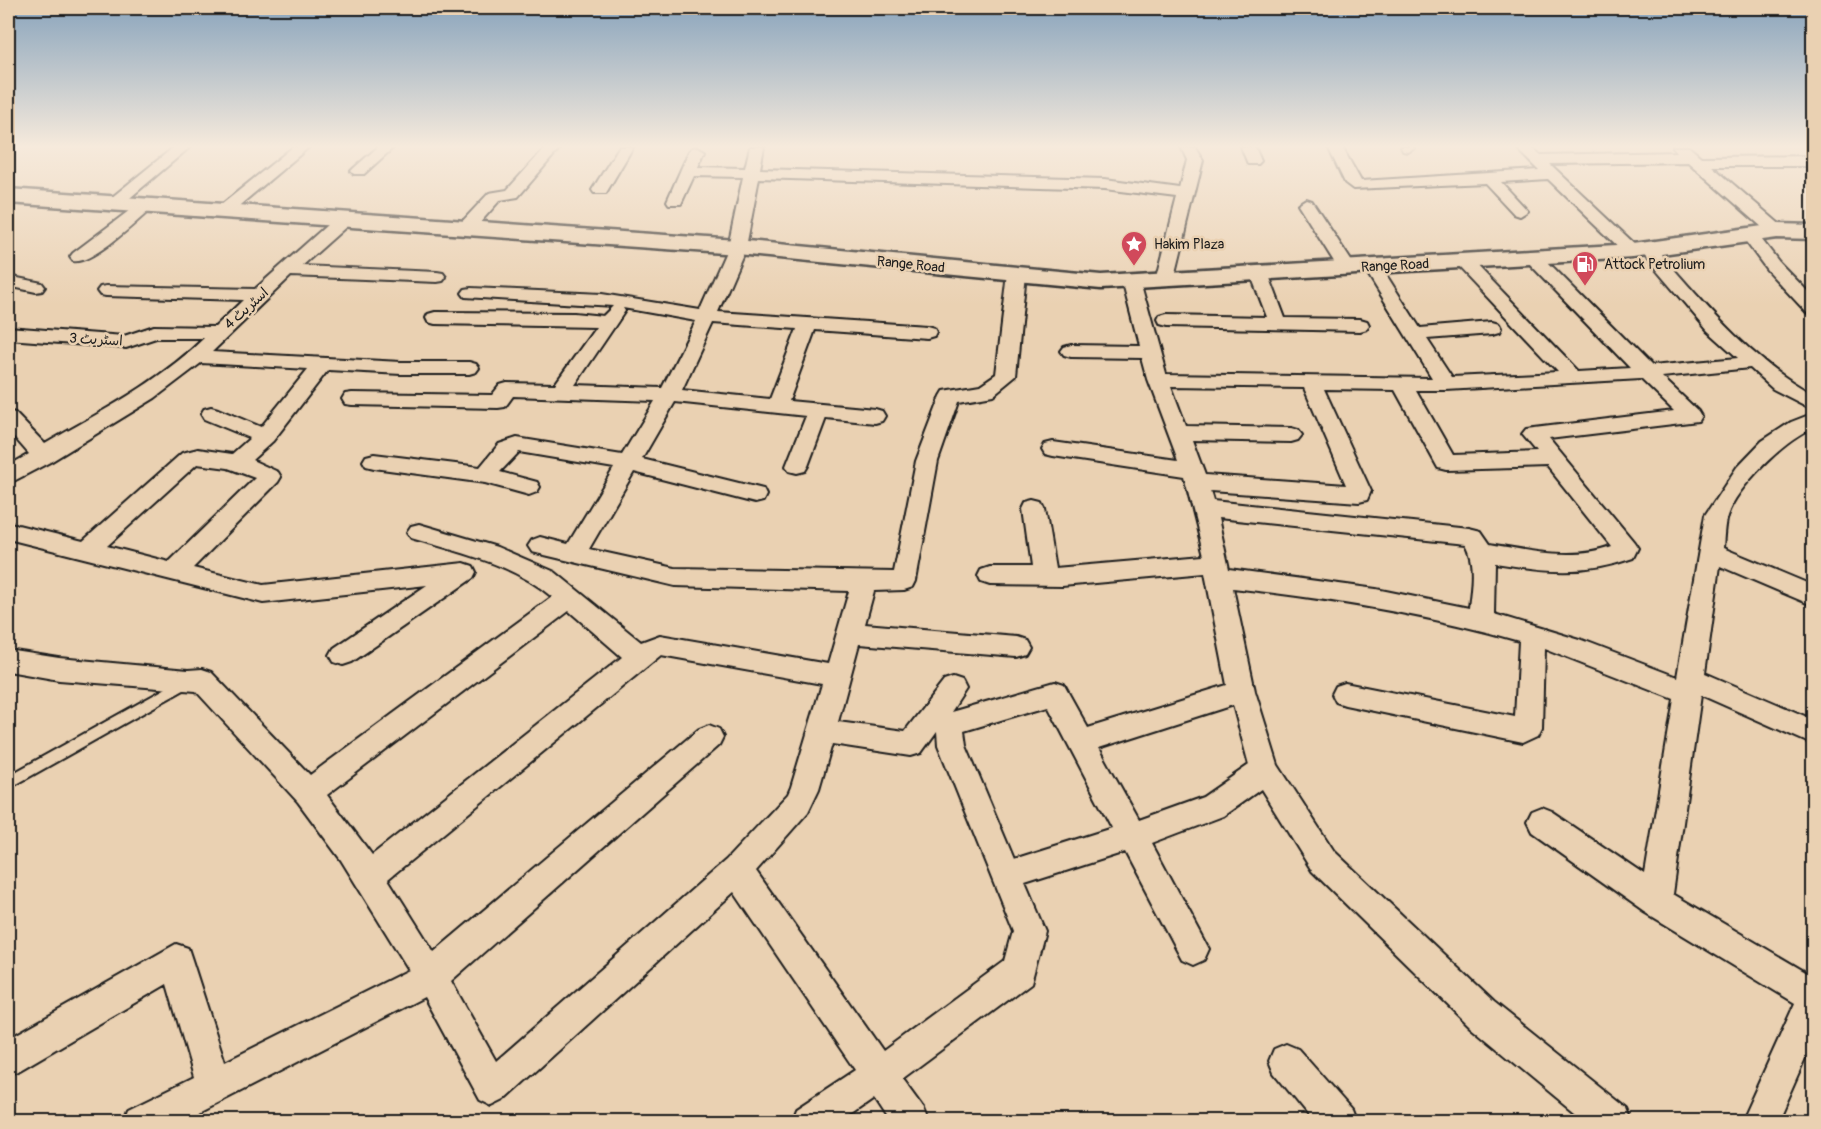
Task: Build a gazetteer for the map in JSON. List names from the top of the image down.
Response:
{
  "streets": {
    "main road": ["Range Road"],
    "street": ["اسٹریٹ 4", "اسٹریٹ 3"]
  },
  "crossings": [
    ["Range Road", "اسٹریٹ 4"],
    ["اسٹریٹ 4", "اسٹریٹ 3"]
  ],
  "places": {
    "place": ["Hakim Plaza"],
    "fuel station": ["Attock Petrolium"]
  }
}
